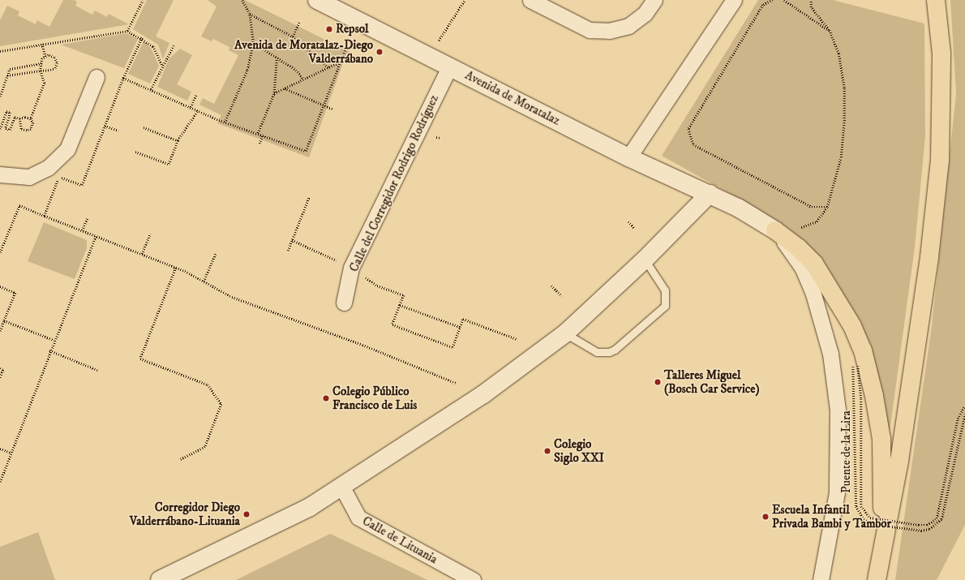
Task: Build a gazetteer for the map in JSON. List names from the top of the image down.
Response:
{
  "streets": {
    "street": ["Avenida de Moratalaz", "Calle del Corregidor Rodrigo Rodríguez", "Calle de Lituania"],
    "path": ["Puente de la Lira"]
  },
  "crossings": [
    ["Avenida de Moratalaz", "Calle del Corregidor Rodrigo Rodríguez"]
  ],
  "places": [
    "Repsol",
    "Avenida de Moratalaz-Diego Valderrábano",
    "Talleres Miguel (Bosch Car Service)",
    "Colegio Público Francisco de Luis",
    "Colegio Siglo XXI",
    "Corregidor Diego Valderrábano-Lituania",
    "Escuela Infantil Privada Bambi y Tambor"
  ]
}
